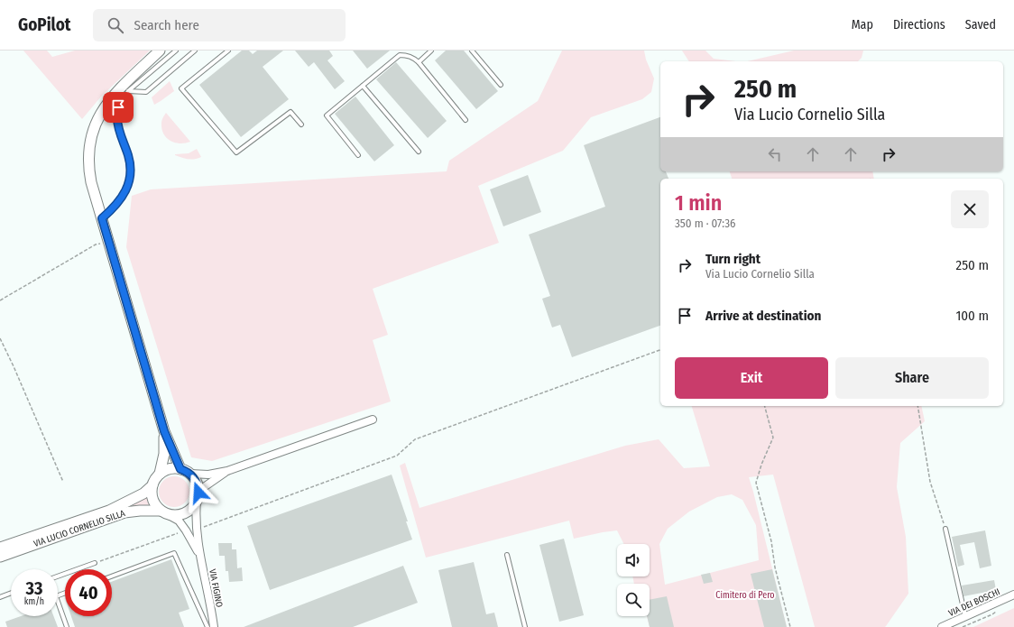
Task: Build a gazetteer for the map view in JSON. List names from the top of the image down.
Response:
{
  "streets": {
    "street": ["VIA LUCIO CORNELIO SILLA", "VIA FIGINO", "VIA DEI BOSCHI"]
  },
  "crossings": [
    ["VIA LUCIO CORNELIO SILLA", "VIA FIGINO"]
  ],
  "parks": ["Cimitero di Pero"],
  "page": {
    "header": "GoPilot",
    "search": "Search here",
    "nav": ["Map", "Directions", "Saved"],
    "turn": ["250 m", "Via Lucio Cornelio Silla"],
    "heading": ["1 min", "350 m · 07:36"],
    "list": [
      {
        "name": "Turn right",
        "note": "Via Lucio Cornelio Silla",
        "value": "250 m"
      },
      {
        "name": "Arrive at destination",
        "value": "100 m"
      }
    ],
    "buttons": ["Exit", "Share"],
    "speed": "33 km/h",
    "limit": "40"
  }
}
